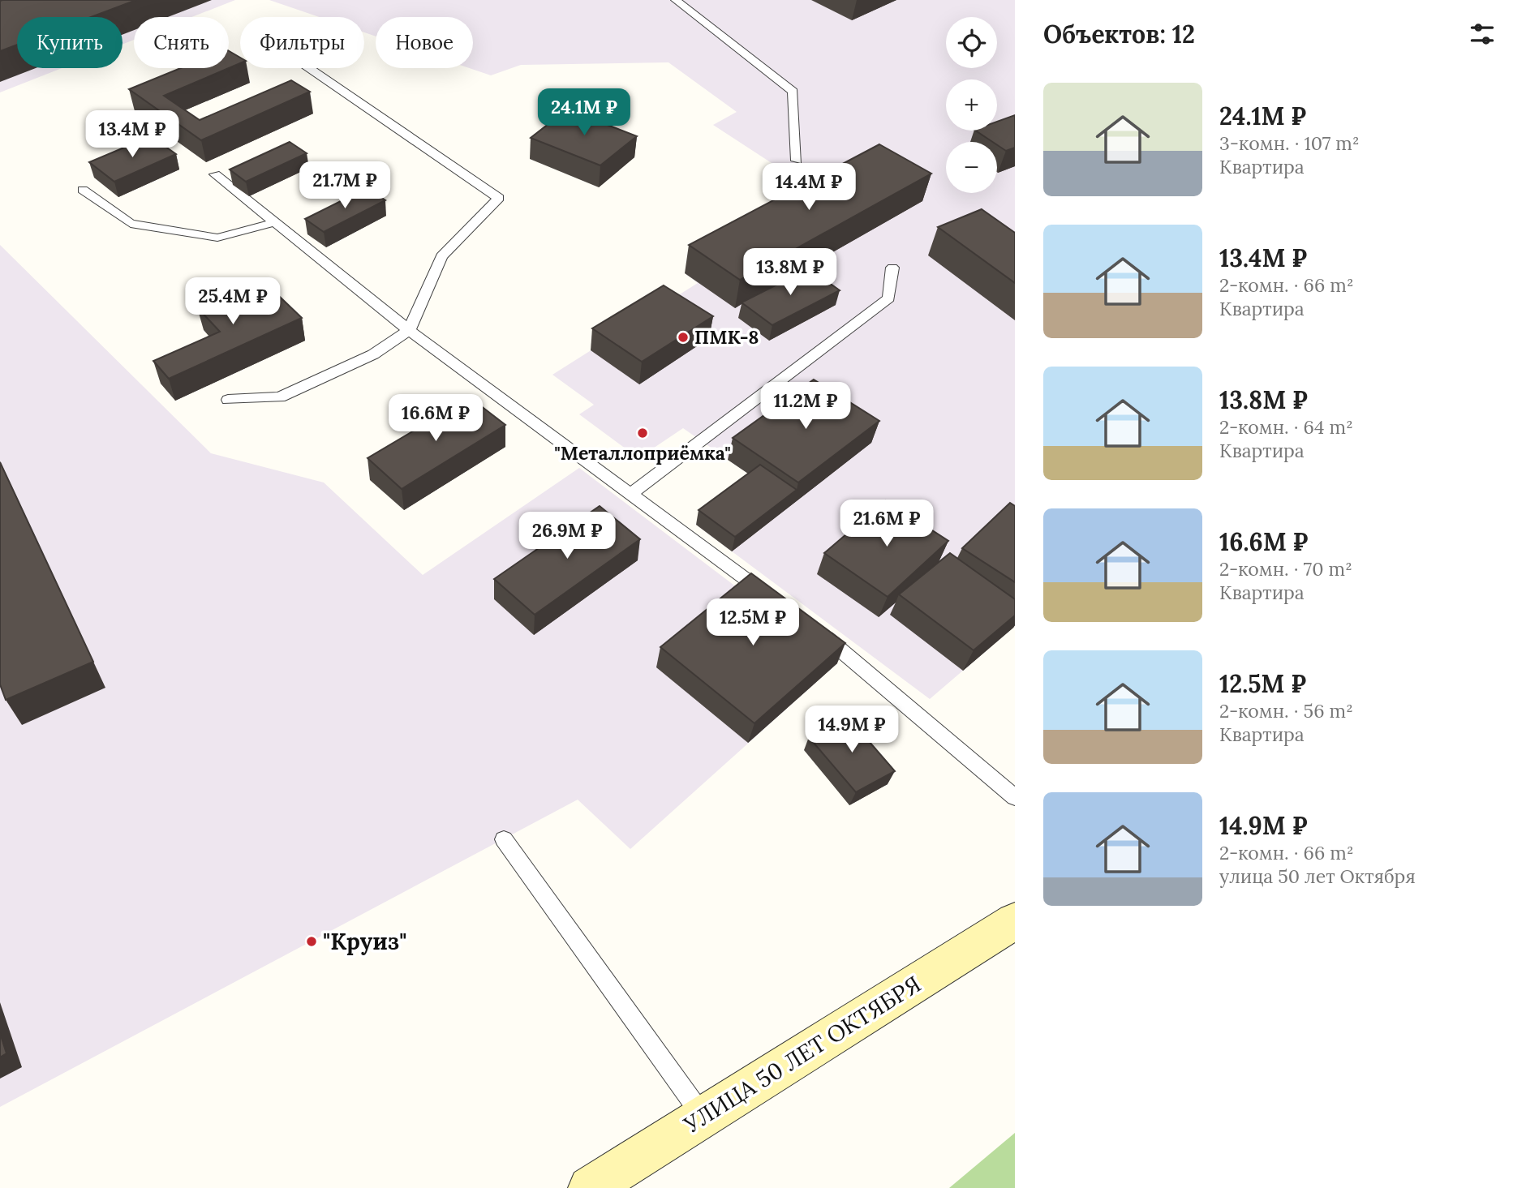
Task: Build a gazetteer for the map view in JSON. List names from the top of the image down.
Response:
{
  "streets": {
    "main road": ["УЛИЦА 50 ЛЕТ ОКТЯБРЯ"]
  },
  "places": ["ПМК-8", "\"Металлоприёмка\"", "\"Круиз\""],
  "page": {
    "heading": "Объектов: 12",
    "map_buttons": ["+", "−"],
    "chip": [
      "Купить",
      "Снять",
      "Фильтры",
      "Новое"
    ],
    "list": [
      {
        "name": "24.1M ₽",
        "note": "3-комн. · 107 m² · Квартира"
      },
      {
        "name": "13.4M ₽",
        "note": "2-комн. · 66 m² · Квартира"
      },
      {
        "name": "13.8M ₽",
        "note": "2-комн. · 64 m² · Квартира"
      },
      {
        "name": "16.6M ₽",
        "note": "2-комн. · 70 m² · Квартира"
      },
      {
        "name": "12.5M ₽",
        "note": "2-комн. · 56 m² · Квартира"
      },
      {
        "name": "14.9M ₽",
        "note": "2-комн. · 66 m² · улица 50 лет Октября"
      }
    ],
    "price": [
      "24.1M ₽",
      "13.4M ₽",
      "21.7M ₽",
      "14.4M ₽",
      "13.8M ₽",
      "25.4M ₽",
      "11.2M ₽",
      "16.6M ₽",
      "21.6M ₽",
      "26.9M ₽",
      "12.5M ₽",
      "14.9M ₽"
    ]
  }
}
